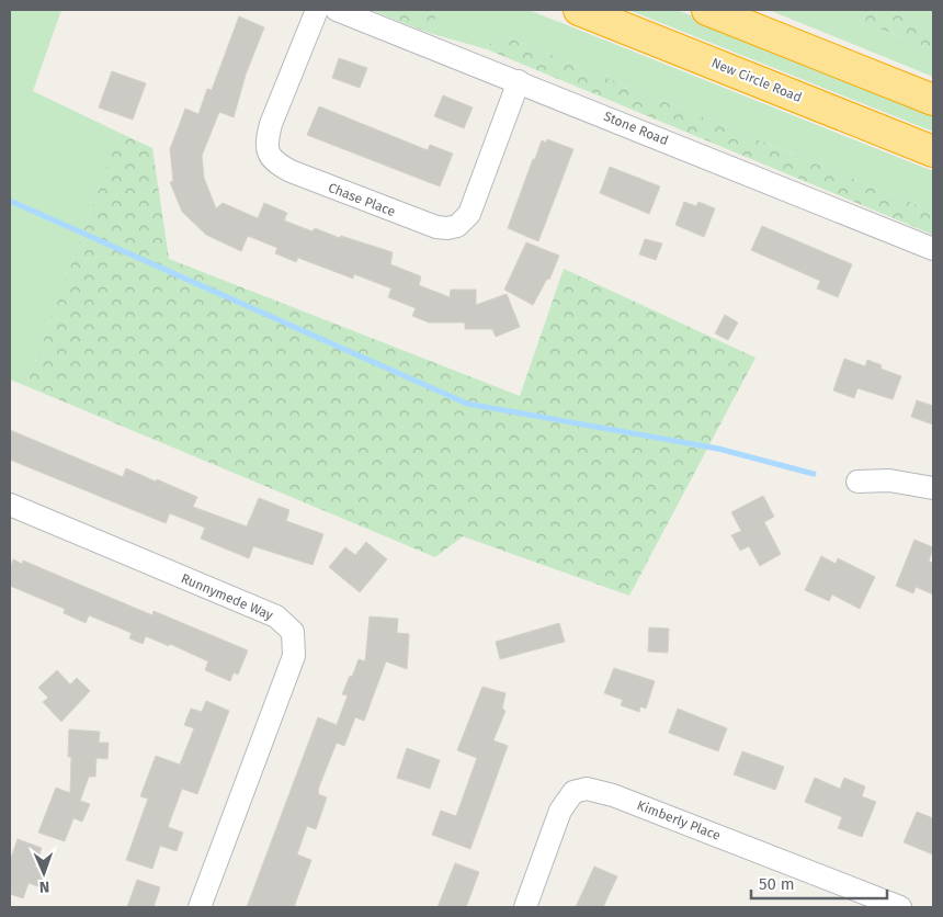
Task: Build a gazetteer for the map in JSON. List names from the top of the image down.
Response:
{
  "streets": {
    "highway": ["New Circle Road"],
    "street": [
      "Stone Road",
      "Chase Place",
      "Runnymede Way",
      "Kimberly Place"
    ]
  },
  "crossings": [
    ["Stone Road", "Chase Place"]
  ],
  "scale_bar": "50 m",
  "north": "bottom"
}
